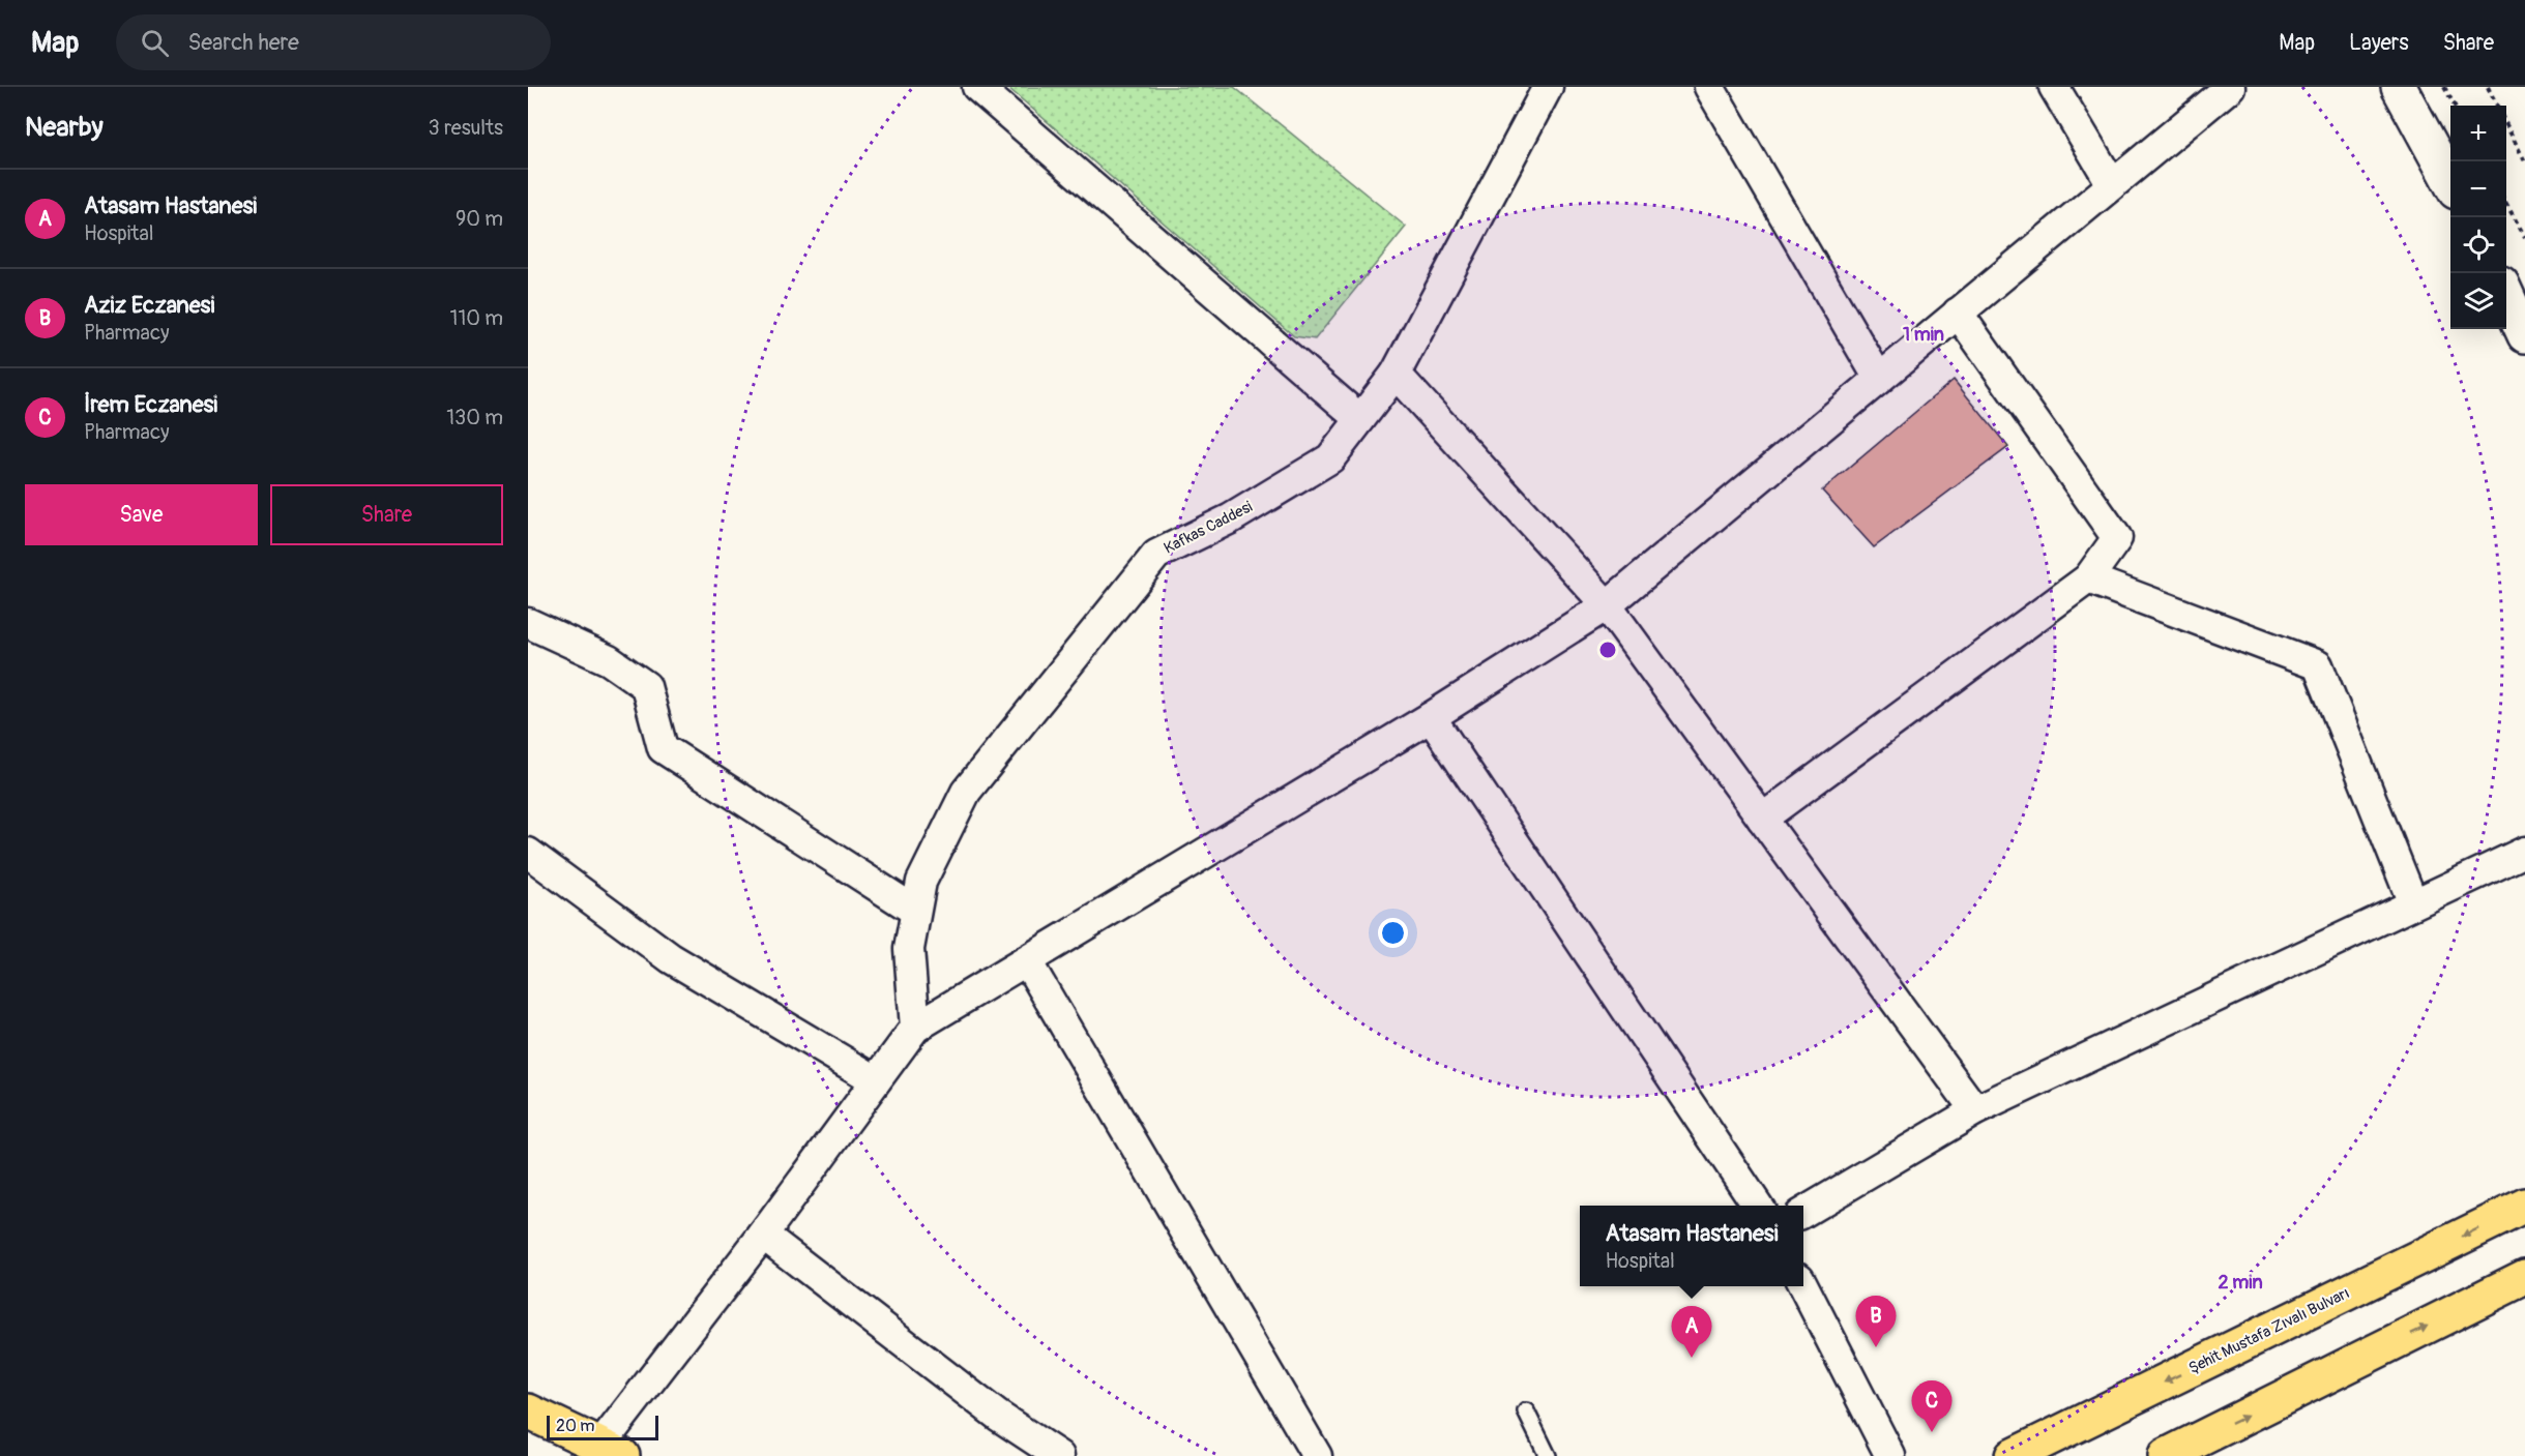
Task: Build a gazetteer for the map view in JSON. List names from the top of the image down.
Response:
{
  "streets": {
    "main road": ["Şehit Mustafa Zıvalı Bulvarı"],
    "street": ["Kafkas Caddesi"]
  },
  "scale_bar": "20 m",
  "page": {
    "header": "Map",
    "search": "Search here",
    "nav": ["Map", "Layers", "Share"],
    "heading": ["Nearby", "3 results"],
    "map_buttons": ["+", "−"],
    "list": [
      {
        "mark": "A",
        "name": "Atasam Hastanesi",
        "note": "Hospital",
        "value": "90 m"
      },
      {
        "mark": "B",
        "name": "Aziz Eczanesi",
        "note": "Pharmacy",
        "value": "110 m"
      },
      {
        "mark": "C",
        "name": "İrem Eczanesi",
        "note": "Pharmacy",
        "value": "130 m"
      }
    ],
    "buttons": ["Save", "Share"],
    "popup": ["Atasam Hastanesi", "Hospital"],
    "pins": ["B", "A", "C"],
    "scale": "20 m"
  },
  "rings": ["1 min", "2 min"]
}
